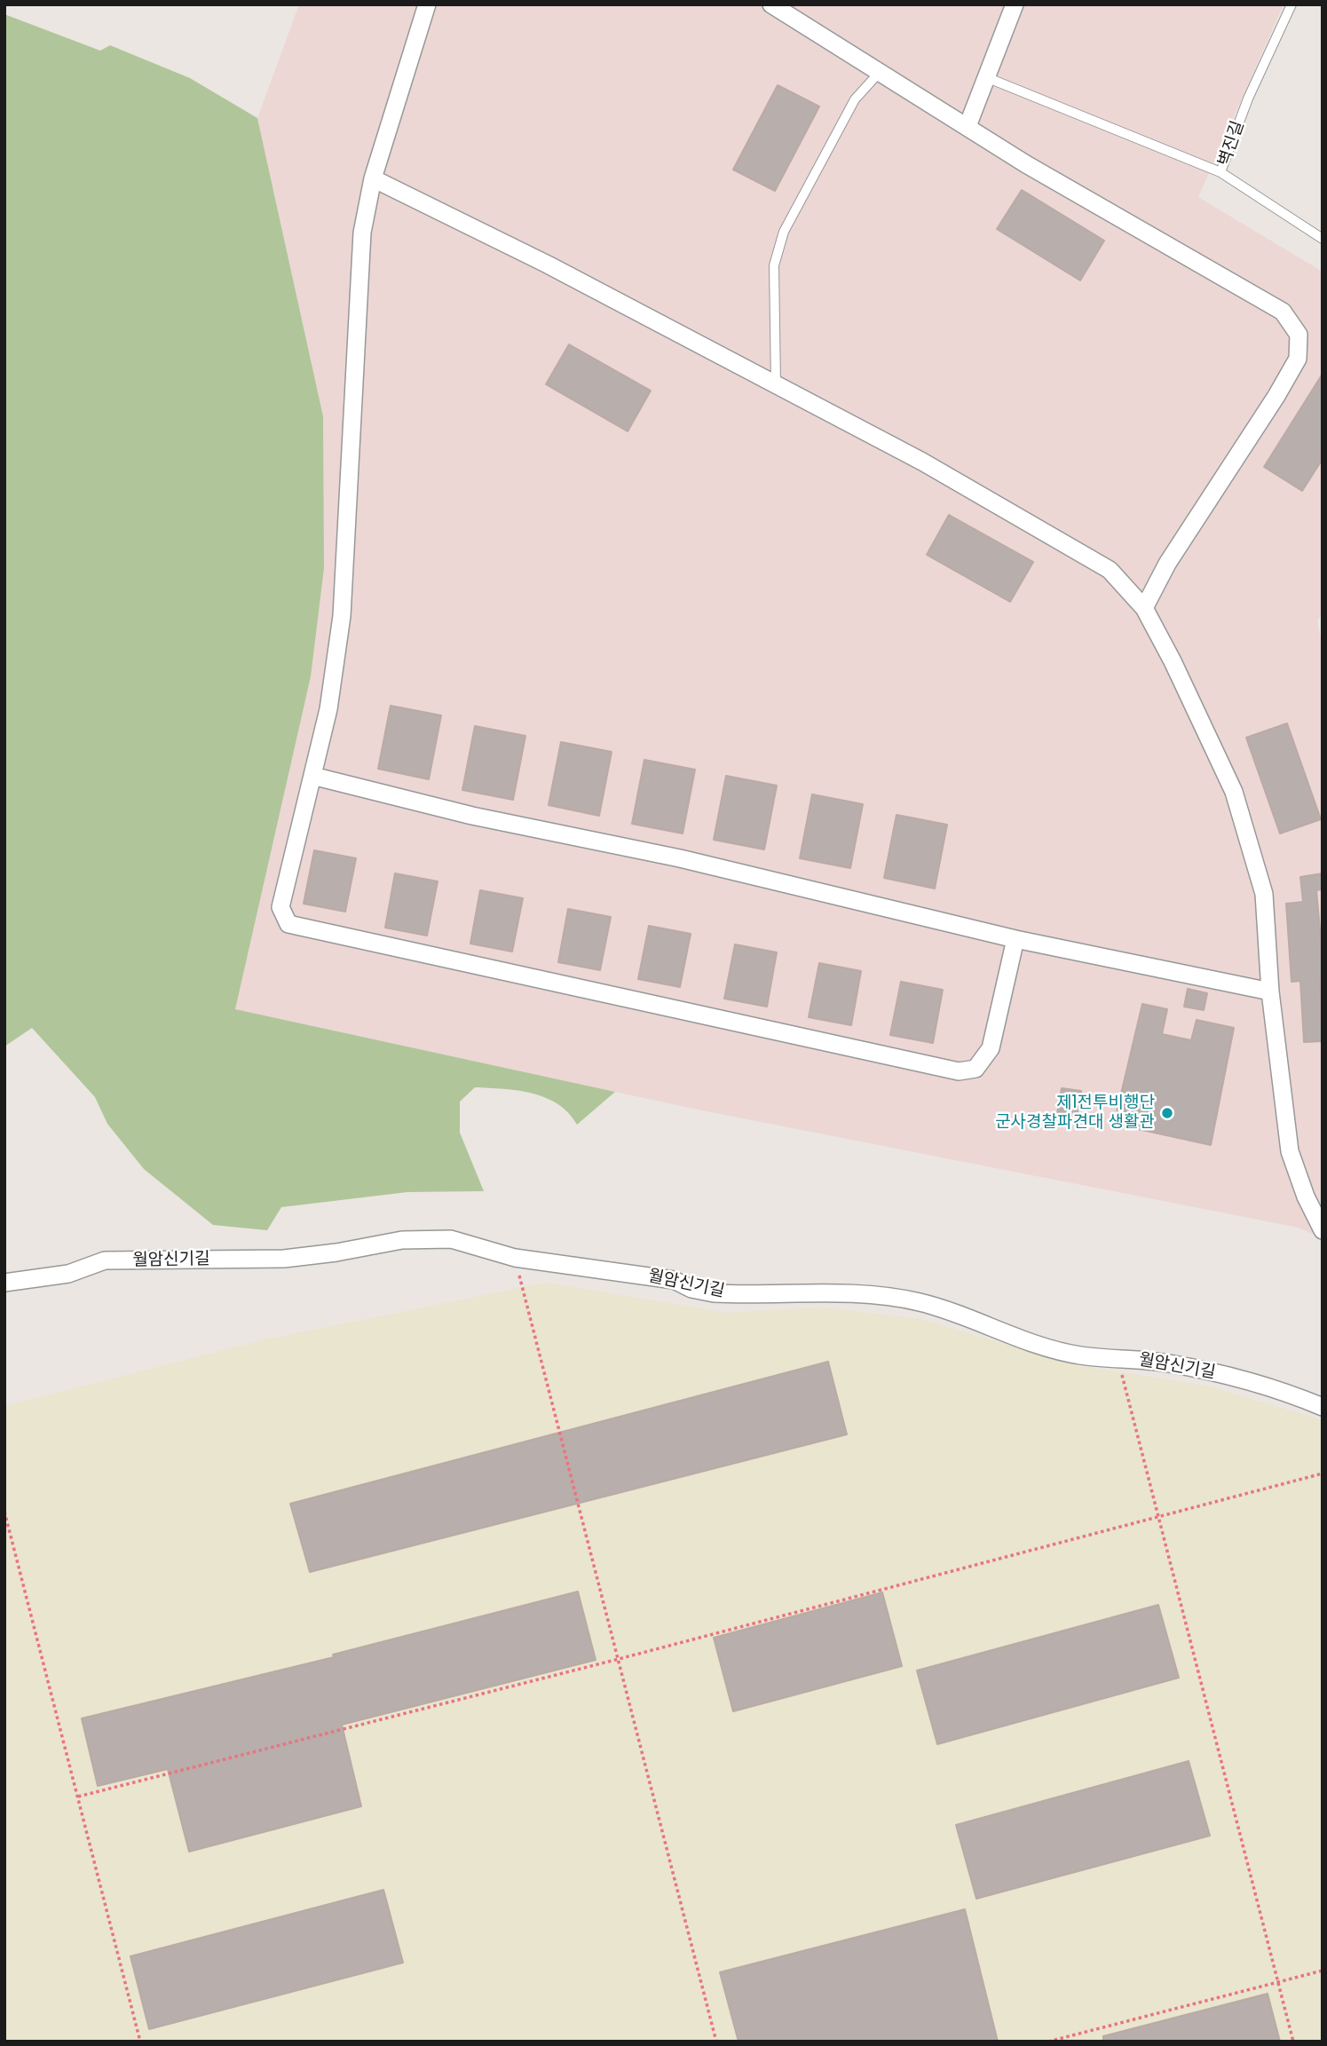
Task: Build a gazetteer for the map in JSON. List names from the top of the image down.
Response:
{
  "streets": {
    "street": ["월암신기길"],
    "lane": ["벽진길"]
  },
  "places": ["제1전투비행단 군사경찰파견대 생활관"]
}
